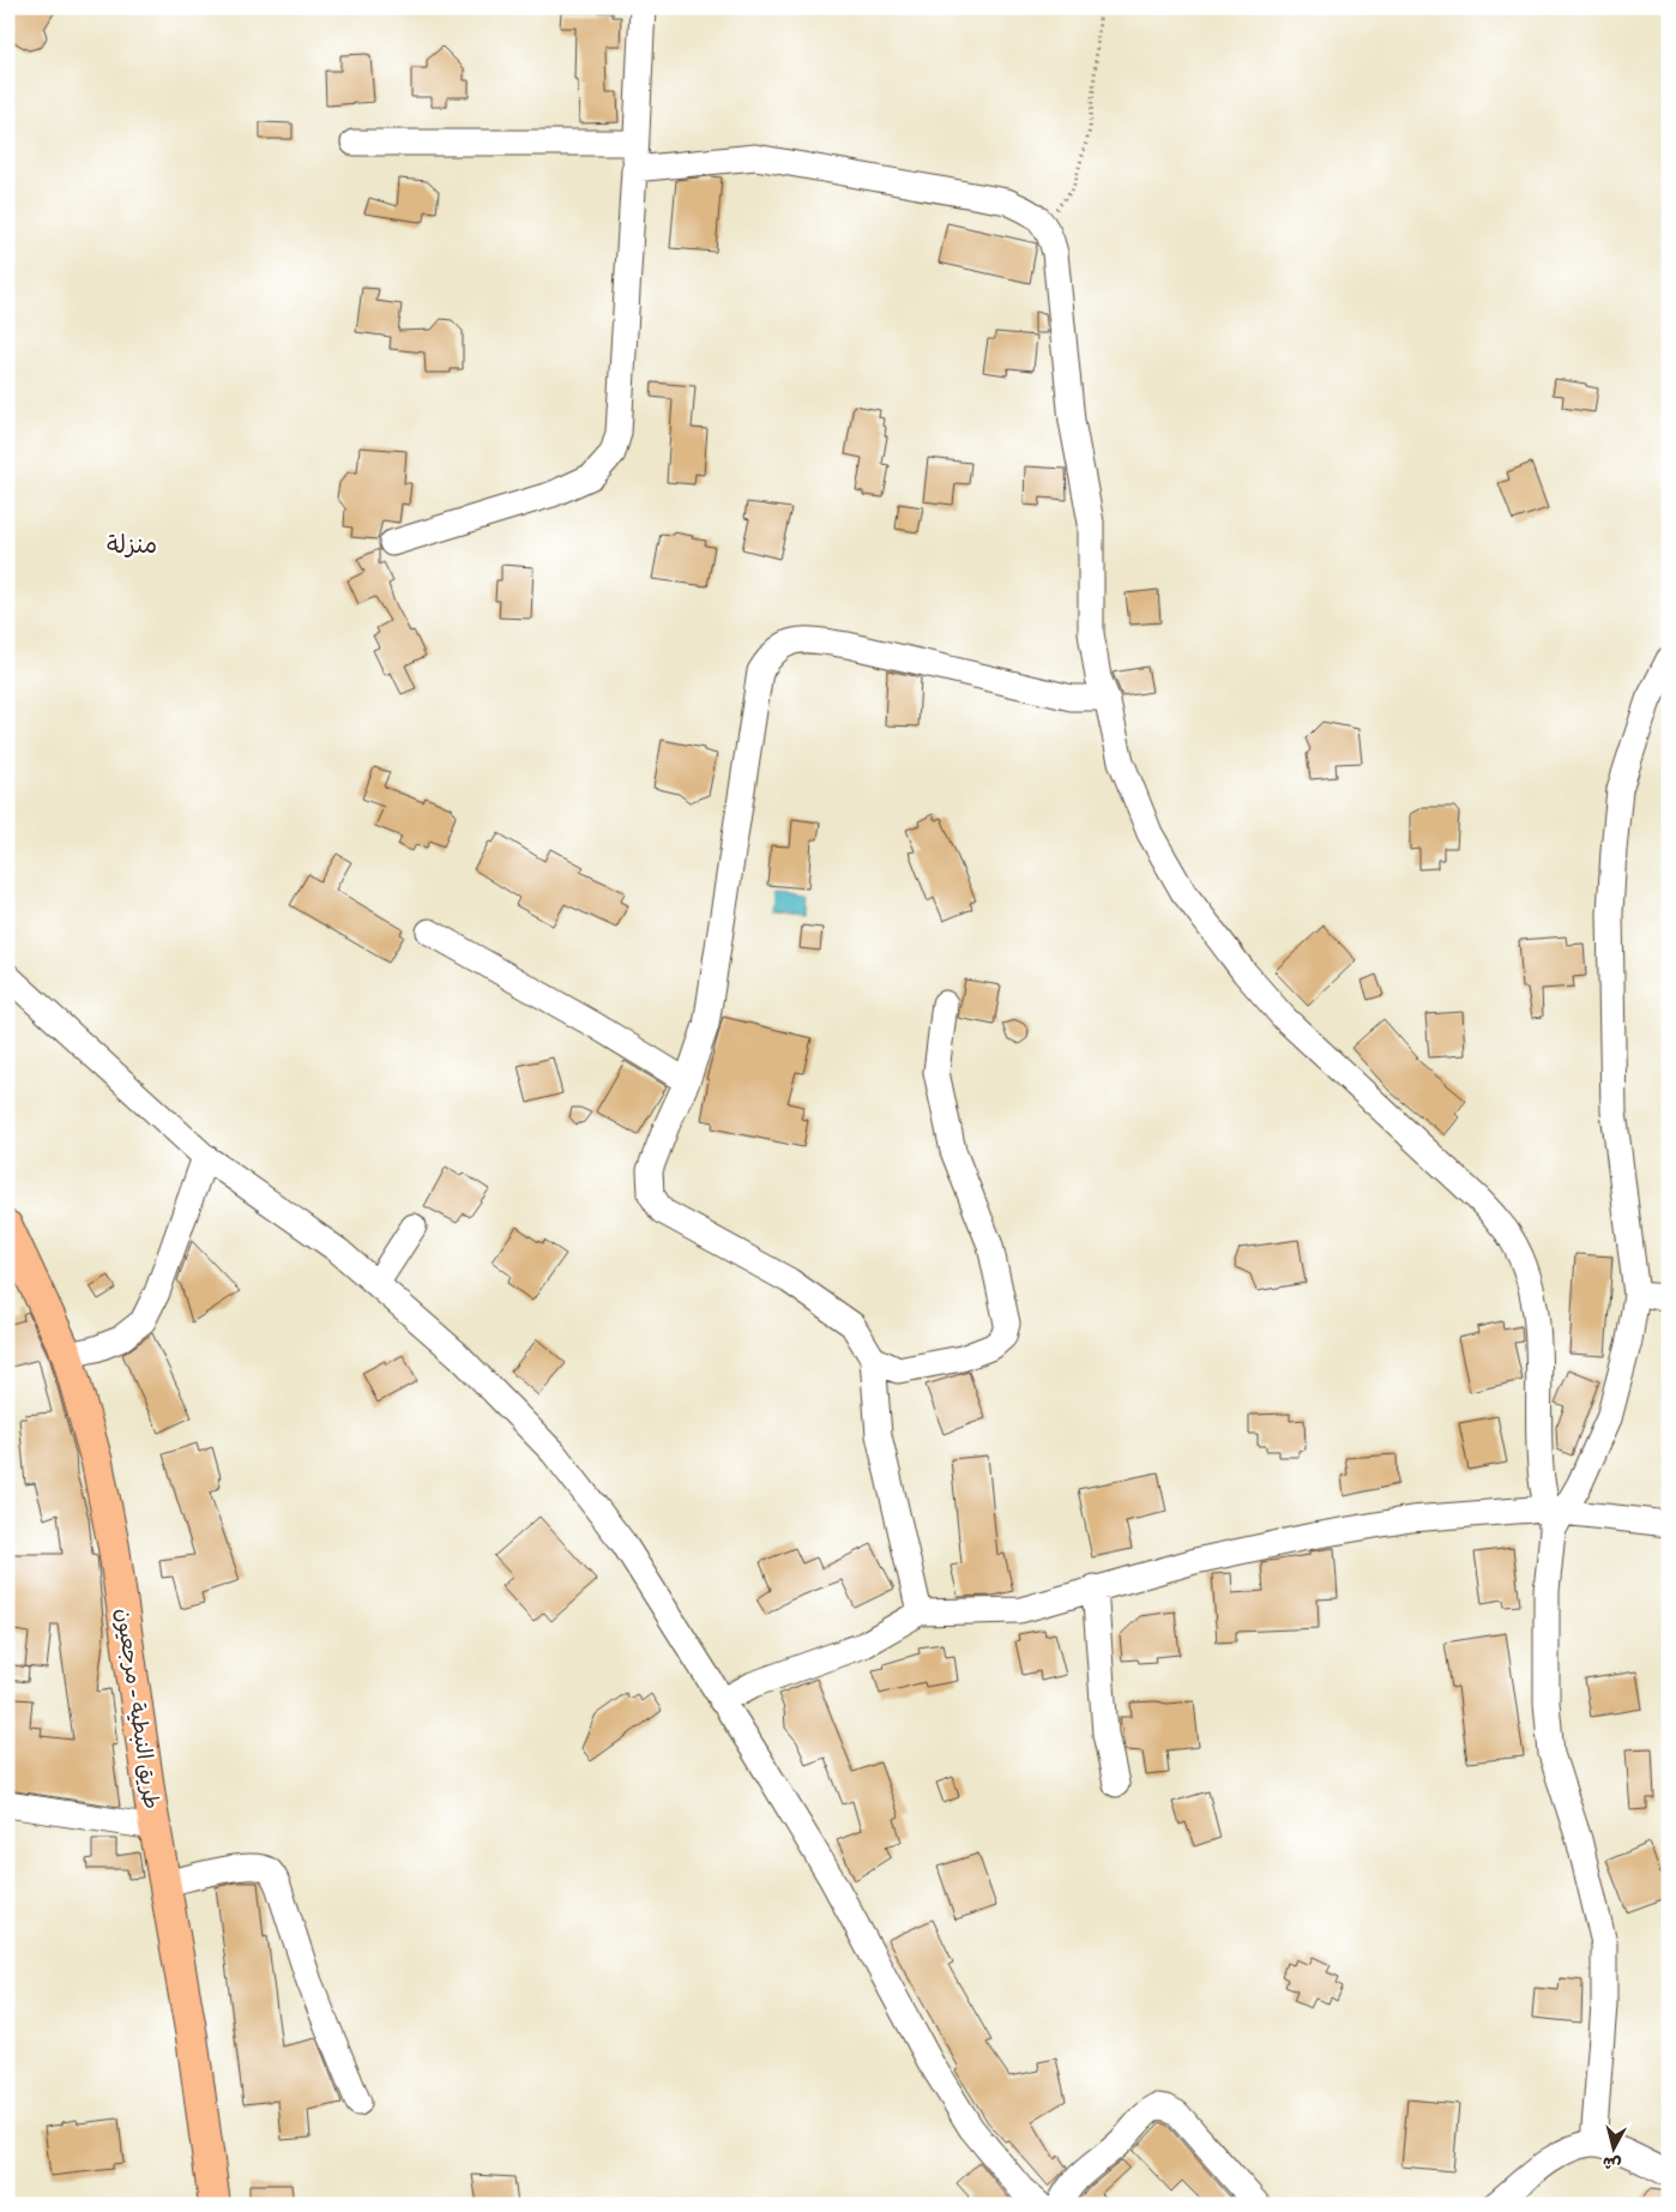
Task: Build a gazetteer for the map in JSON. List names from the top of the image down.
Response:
{
  "streets": {
    "main road": ["طريق النبطية - مرجعيون"]
  },
  "districts": ["منزلة"],
  "north": "bottom"
}
